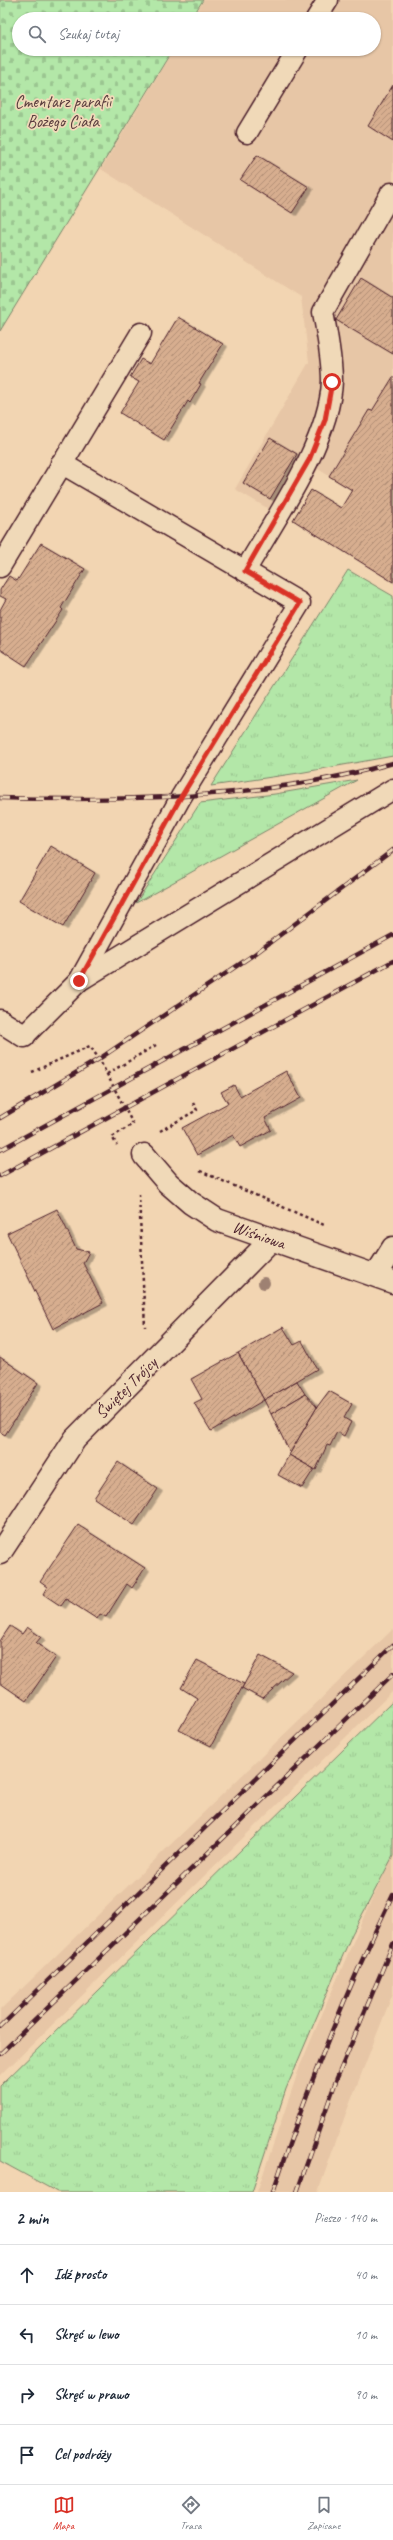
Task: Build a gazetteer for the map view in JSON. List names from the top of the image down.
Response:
{
  "streets": {
    "street": ["Wiśniowa", "Świętej Trójcy"]
  },
  "crossings": [
    ["Wiśniowa", "Świętej Trójcy"]
  ],
  "parks": ["Cmentarz parafii Bożego Ciała"],
  "page": {
    "search": "Szukaj tutaj",
    "heading": ["2 min", "Pieszo · 140 m"],
    "list": [
      ["Idź prosto", "40 m"],
      ["Skręć w lewo", "10 m"],
      ["Skręć w prawo", "90 m"],
      "Cel podróży"
    ],
    "nav": ["Mapa", "Trasa", "Zapisane"]
  }
}
